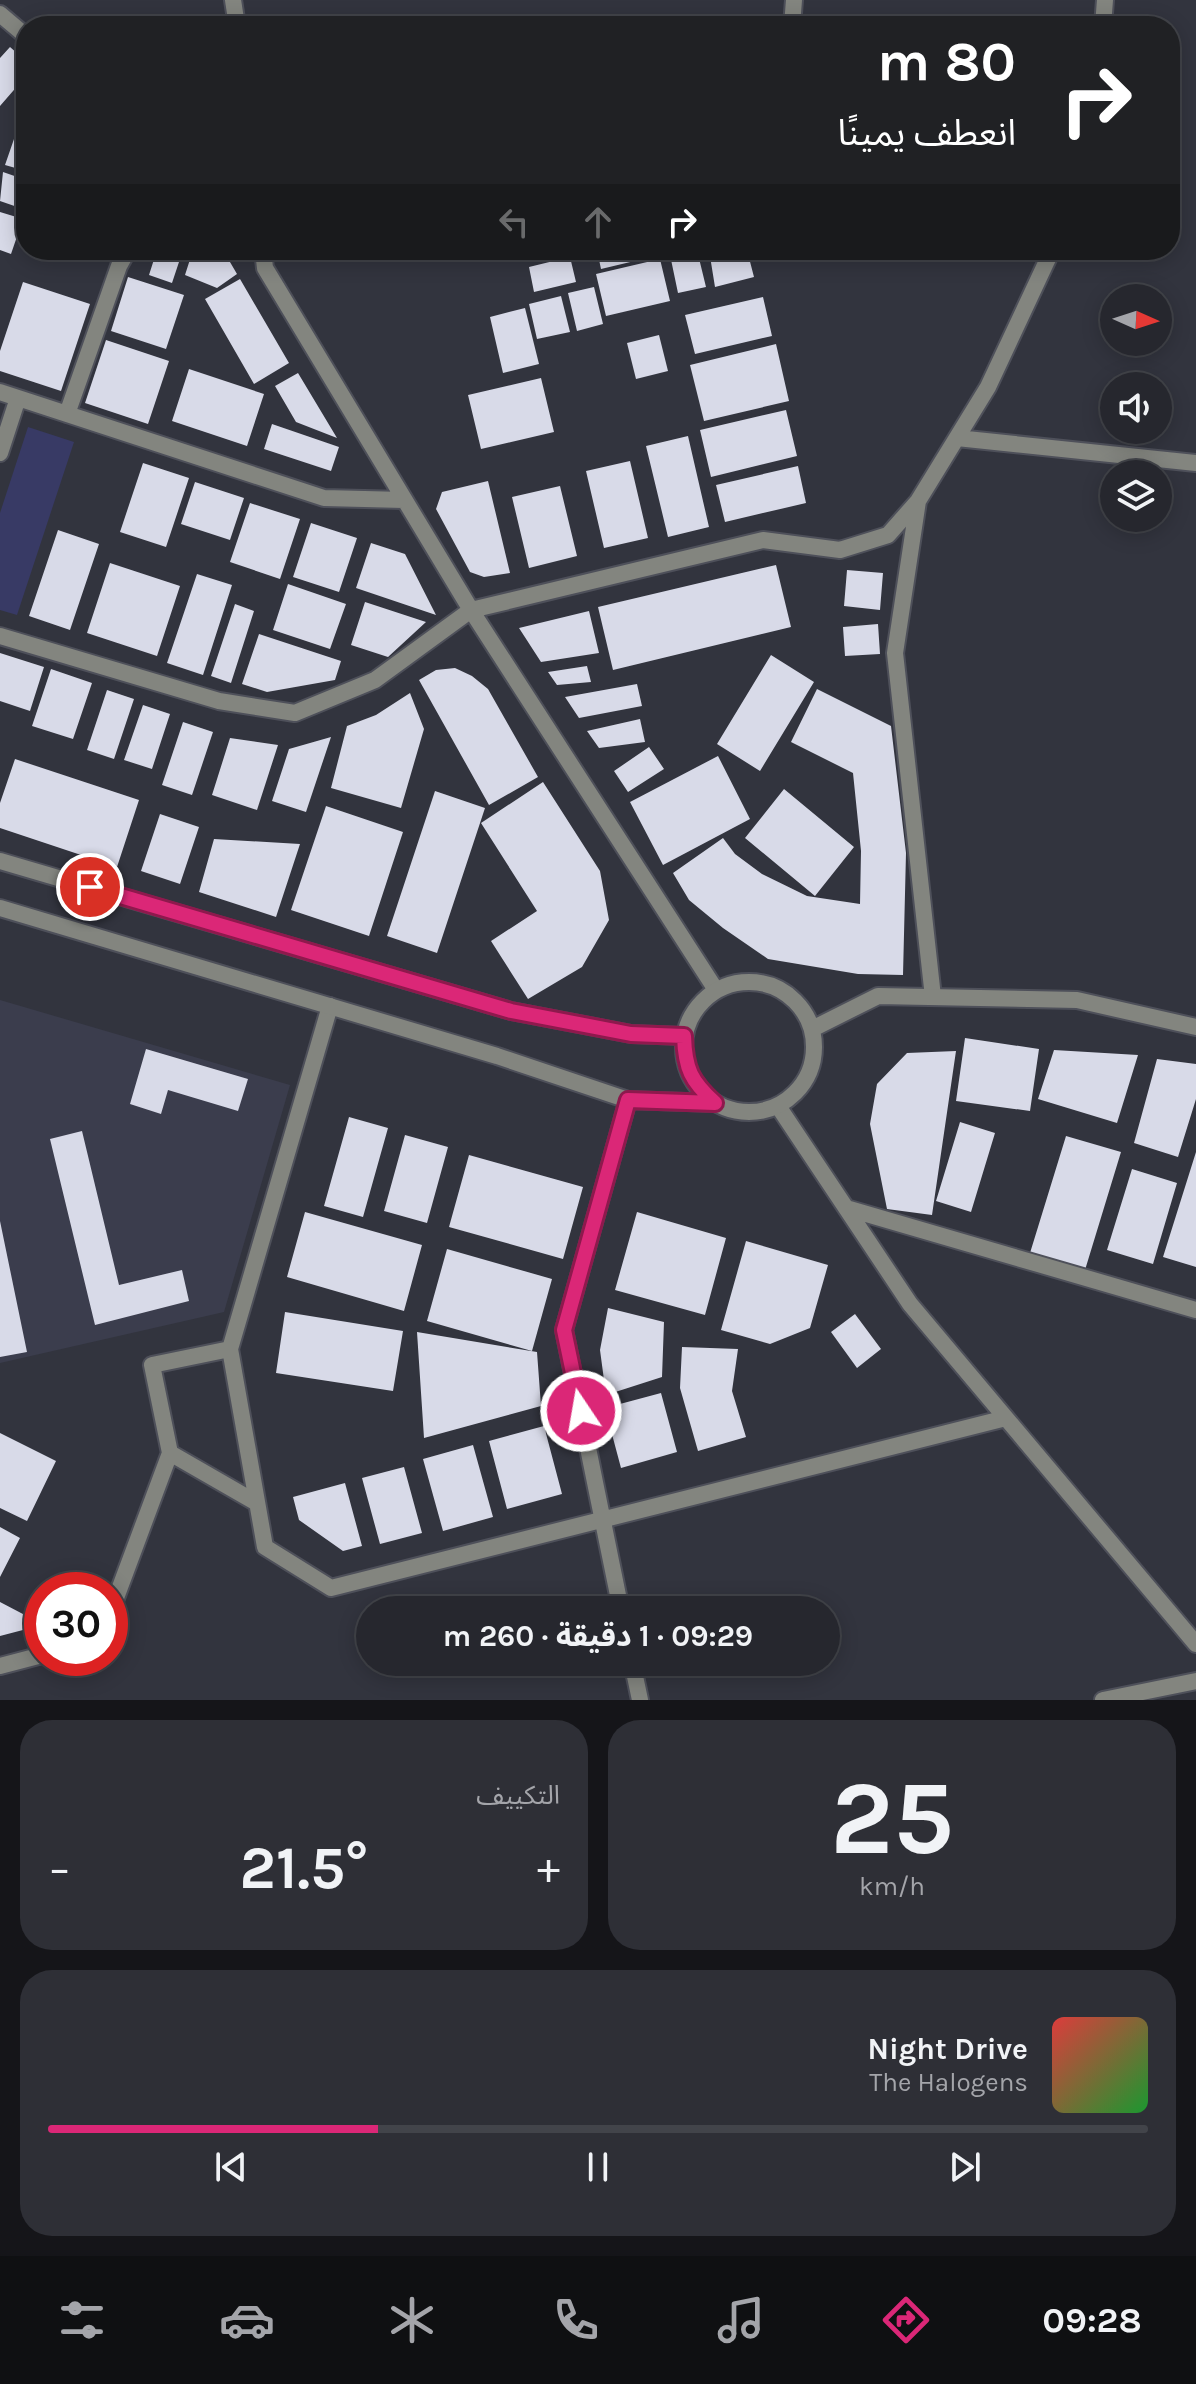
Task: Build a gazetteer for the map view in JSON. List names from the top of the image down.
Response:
{
  "north": "right",
  "page": {
    "turn": ["80 m", "انعطف يمينًا"],
    "limit": "30",
    "trip": "09:29 · 1 دقيقة · 260 m",
    "tile": [
      ["25", "km/h"],
      "التكييف"
    ],
    "heat": ["−", "21.5°", "+"],
    "song": ["Night Drive", "The Halogens"],
    "tabs": "09:28"
  }
}
